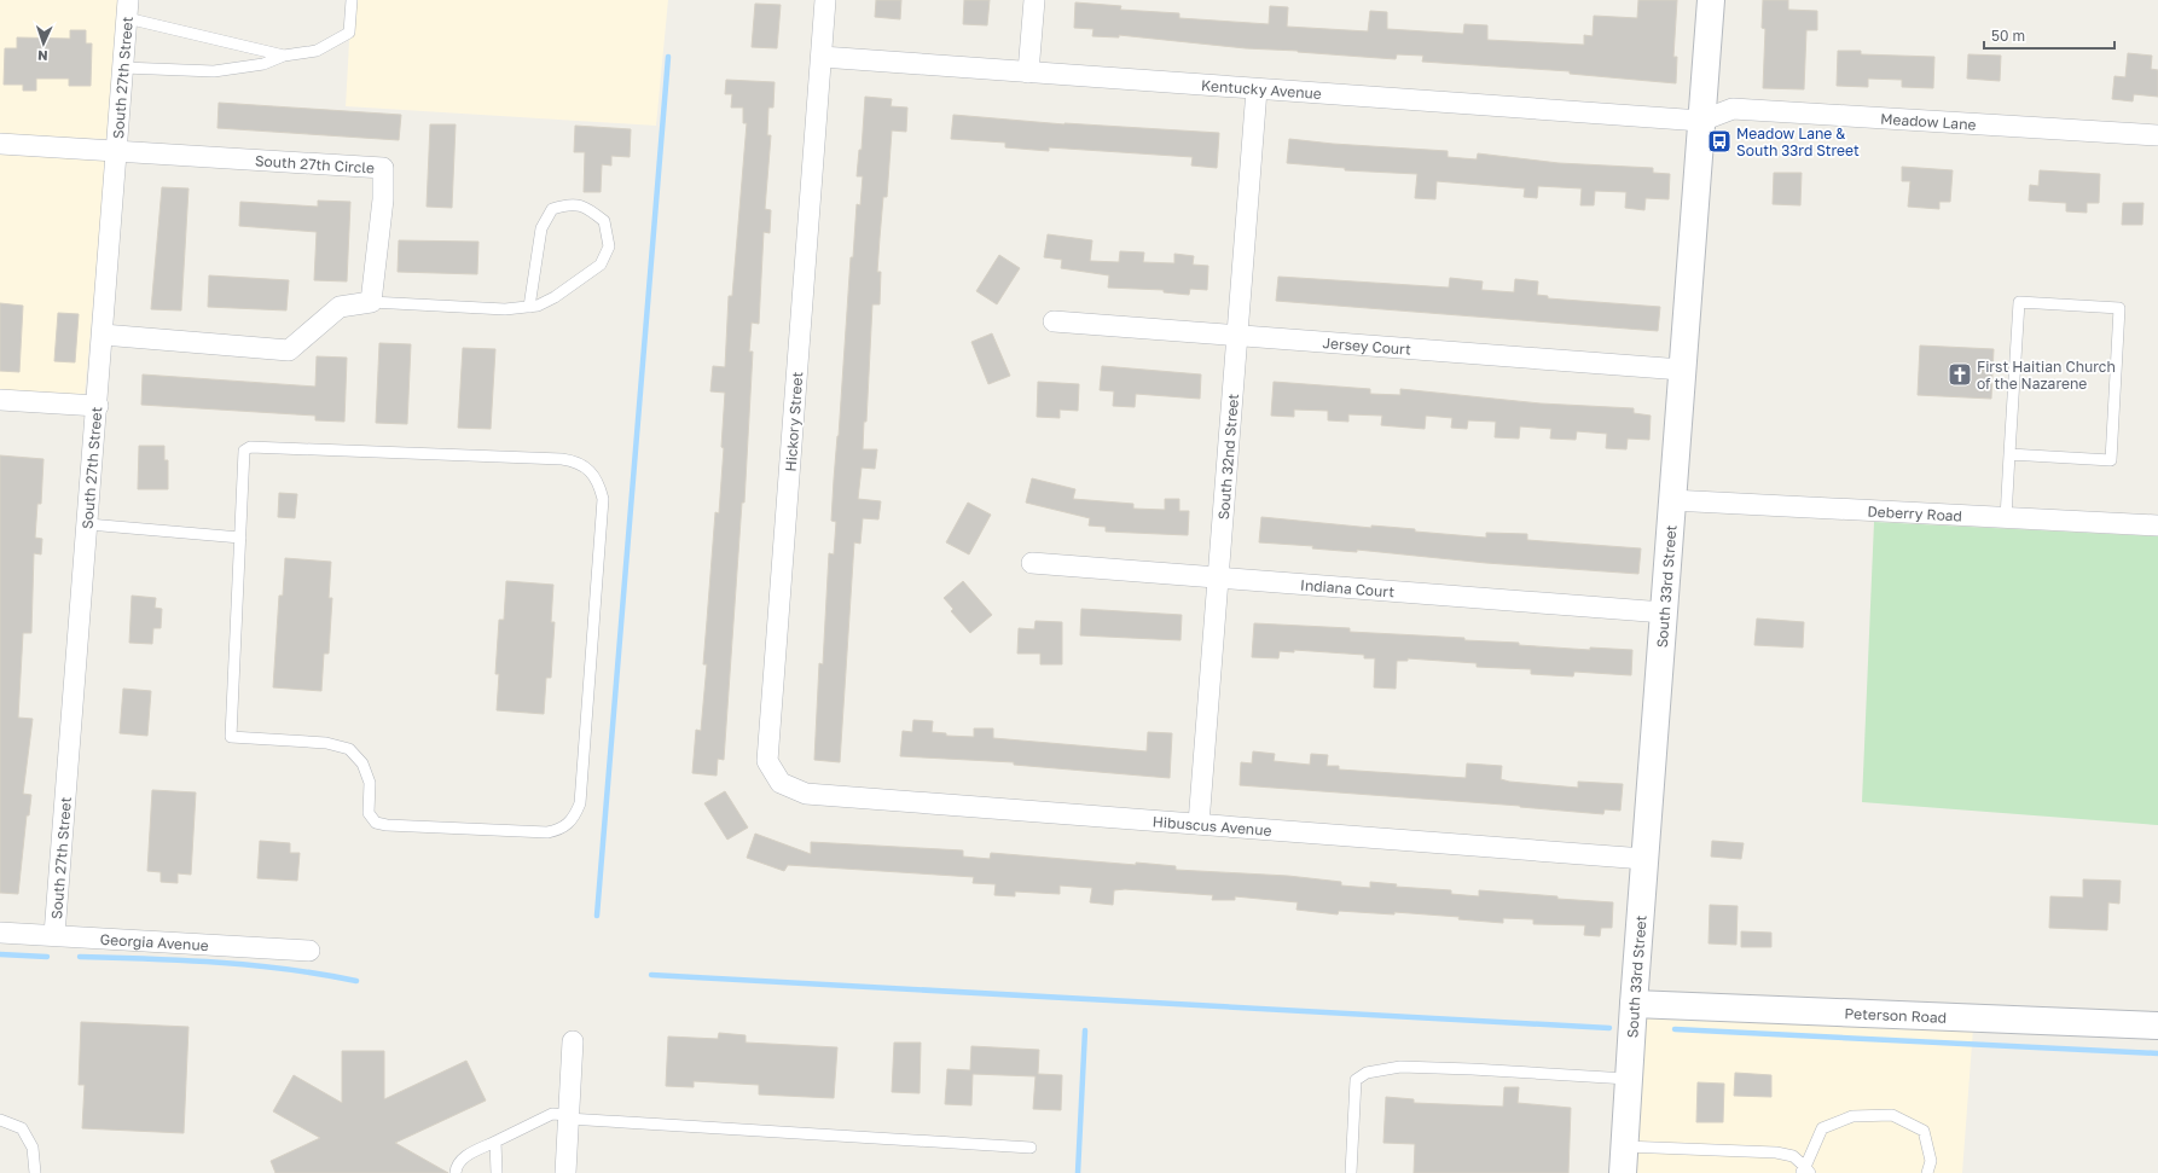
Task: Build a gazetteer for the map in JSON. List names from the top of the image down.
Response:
{
  "streets": {
    "street": [
      "South 27th Street",
      "Kentucky Avenue",
      "Meadow Lane",
      "South 27th Circle",
      "Jersey Court",
      "Hickory Street",
      "South 32nd Street",
      "Deberry Road",
      "South 33rd Street",
      "Indiana Court",
      "Hibuscus Avenue",
      "Georgia Avenue",
      "Peterson Road"
    ]
  },
  "crossings": [
    ["South 27th Street", "South 27th Circle"],
    ["South 27th Street", "Georgia Avenue"],
    ["Kentucky Avenue", "Meadow Lane"],
    ["Kentucky Avenue", "Hickory Street"],
    ["Kentucky Avenue", "South 32nd Street"],
    ["Kentucky Avenue", "South 33rd Street"],
    ["Meadow Lane", "South 33rd Street"],
    ["Jersey Court", "South 32nd Street"],
    ["Jersey Court", "South 33rd Street"],
    ["Hickory Street", "Hibuscus Avenue"],
    ["South 32nd Street", "Indiana Court"],
    ["South 32nd Street", "Hibuscus Avenue"],
    ["Deberry Road", "South 33rd Street"],
    ["South 33rd Street", "Indiana Court"],
    ["South 33rd Street", "Hibuscus Avenue"],
    ["South 33rd Street", "Peterson Road"]
  ],
  "places": {
    "bus stop": ["Meadow Lane & South 33rd Street"],
    "church": ["First Haitian Church of the Nazarene"]
  },
  "scale_bar": "50 m",
  "north": "bottom"
}
